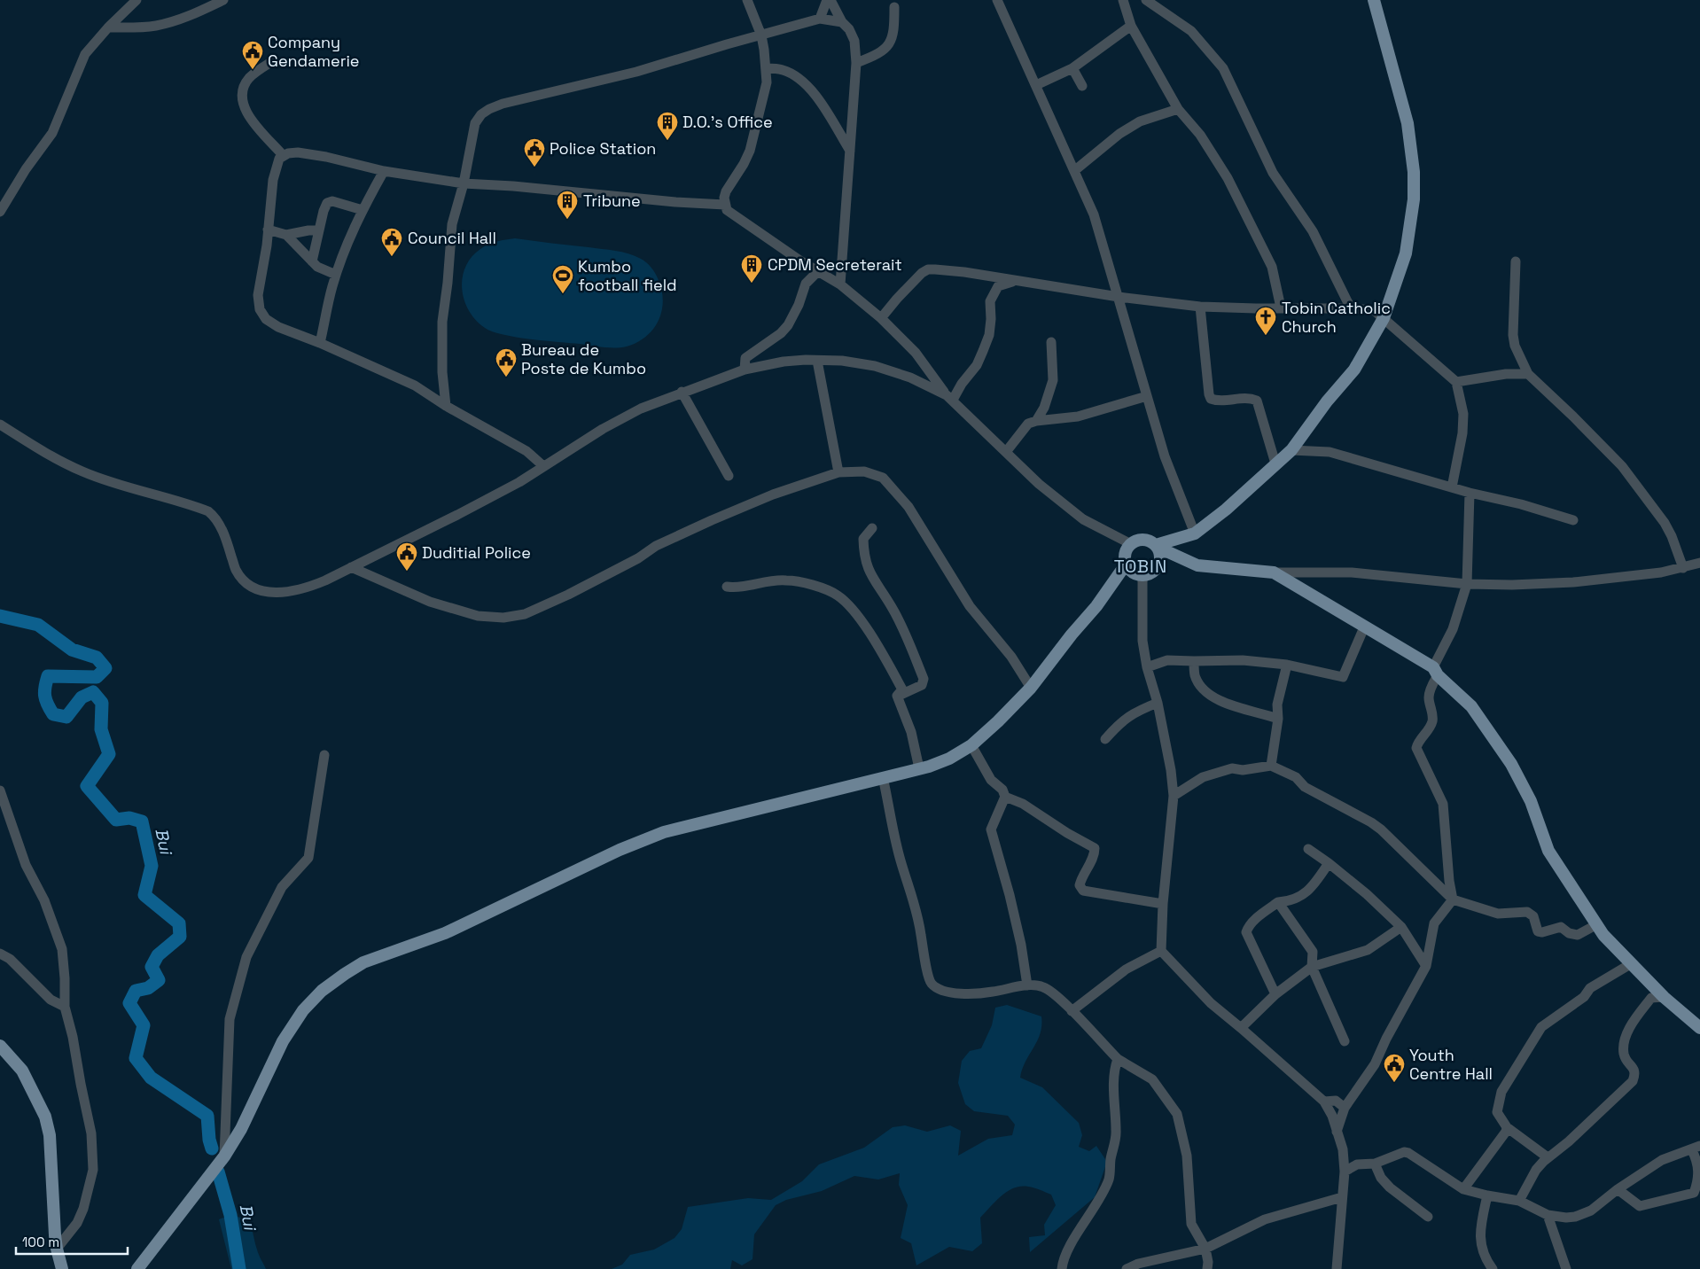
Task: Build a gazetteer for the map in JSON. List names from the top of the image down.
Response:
{
  "districts": ["TOBIN"],
  "water": ["Bui"],
  "places": {
    "public building": [
      "Company Gendamerie",
      "Police Station",
      "Council Hall",
      "Bureau de Poste de Kumbo",
      "Duditial Police",
      "Youth Centre Hall"
    ],
    "building": ["D.O.'s Office", "Tribune", "CPDM Secreterait"],
    "sports": ["Kumbo football field"],
    "church": ["Tobin Catholic Church"]
  },
  "scale_bar": "100 m"
}
